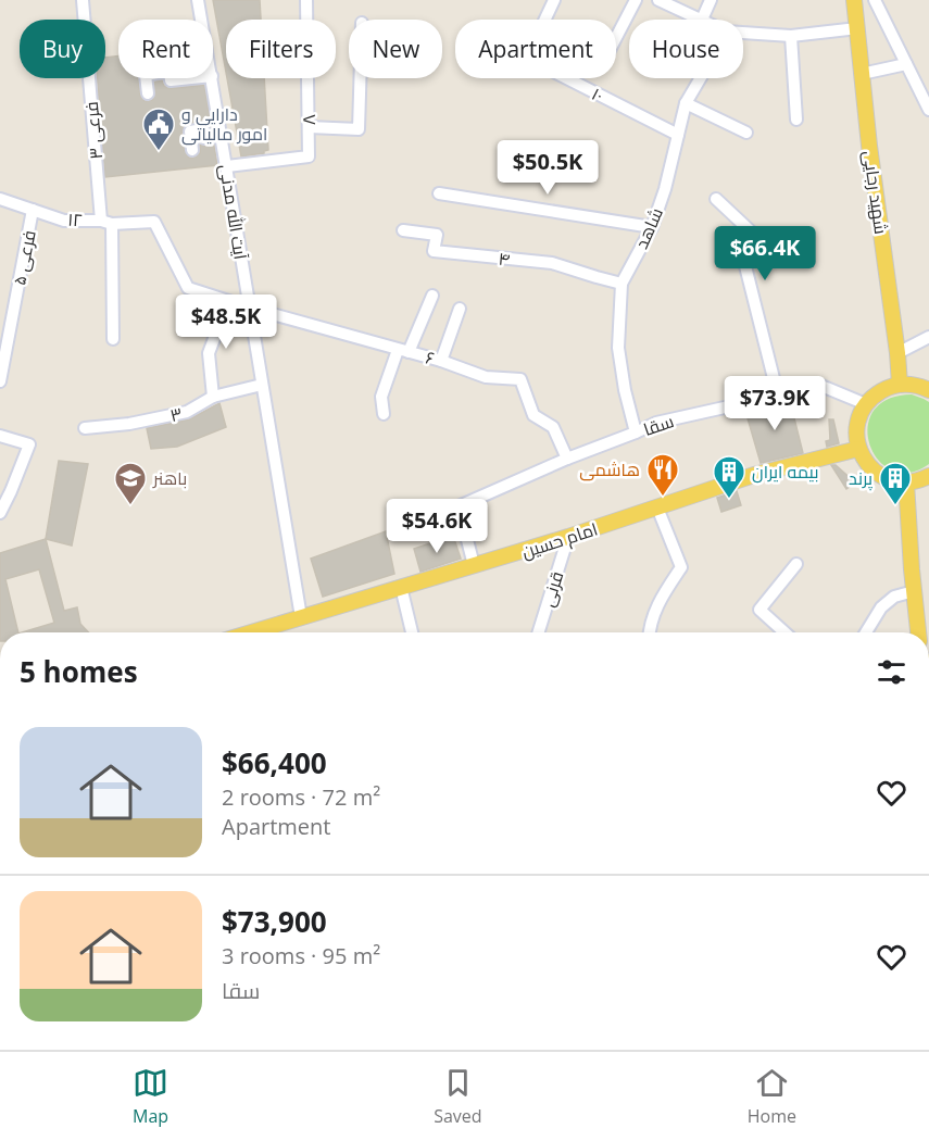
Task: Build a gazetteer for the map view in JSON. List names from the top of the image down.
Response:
{
  "streets": {
    "main road": ["شهید رجایی", "امام حسین"],
    "street": [
      "۱۰",
      "۸",
      "فرعی ۳",
      "آیت الله مدنی",
      "۱۲",
      "شاهد",
      "فرعی ۵",
      "۴",
      "۶",
      "۳",
      "سقا",
      "قرنی"
    ]
  },
  "crossings": [
    ["۱۰", "شاهد"],
    ["۸", "آیت الله مدنی"],
    ["فرعی ۳", "۱۲"],
    ["آیت الله مدنی", "۶"],
    ["آیت الله مدنی", "۳"],
    ["آیت الله مدنی", "امام حسین"],
    ["۱۲", "فرعی ۵"],
    ["۱۲", "۶"],
    ["شاهد", "۴"],
    ["شاهد", "سقا"],
    ["۶", "سقا"],
    ["سقا", "امام حسین"],
    ["امام حسین", "قرنی"]
  ],
  "places": {
    "public building": ["دارایی و امور مالیاتی"],
    "restaurant": ["هاشمی"],
    "building": ["بیمه ایران", "پرند"],
    "school or university": ["باهنر"]
  },
  "page": {
    "chip": [
      "Buy",
      "Rent",
      "Filters",
      "New",
      "Apartment",
      "House"
    ],
    "price": [
      "$50.5K",
      "$66.4K",
      "$48.5K",
      "$73.9K",
      "$54.6K"
    ],
    "heading": "5 homes",
    "list": [
      {
        "name": "$66,400",
        "note": "2 rooms · 72 m² · Apartment"
      },
      {
        "name": "$73,900",
        "note": "3 rooms · 95 m² · سقا"
      }
    ],
    "tabs": ["Map", "Saved", "Home"]
  }
}
